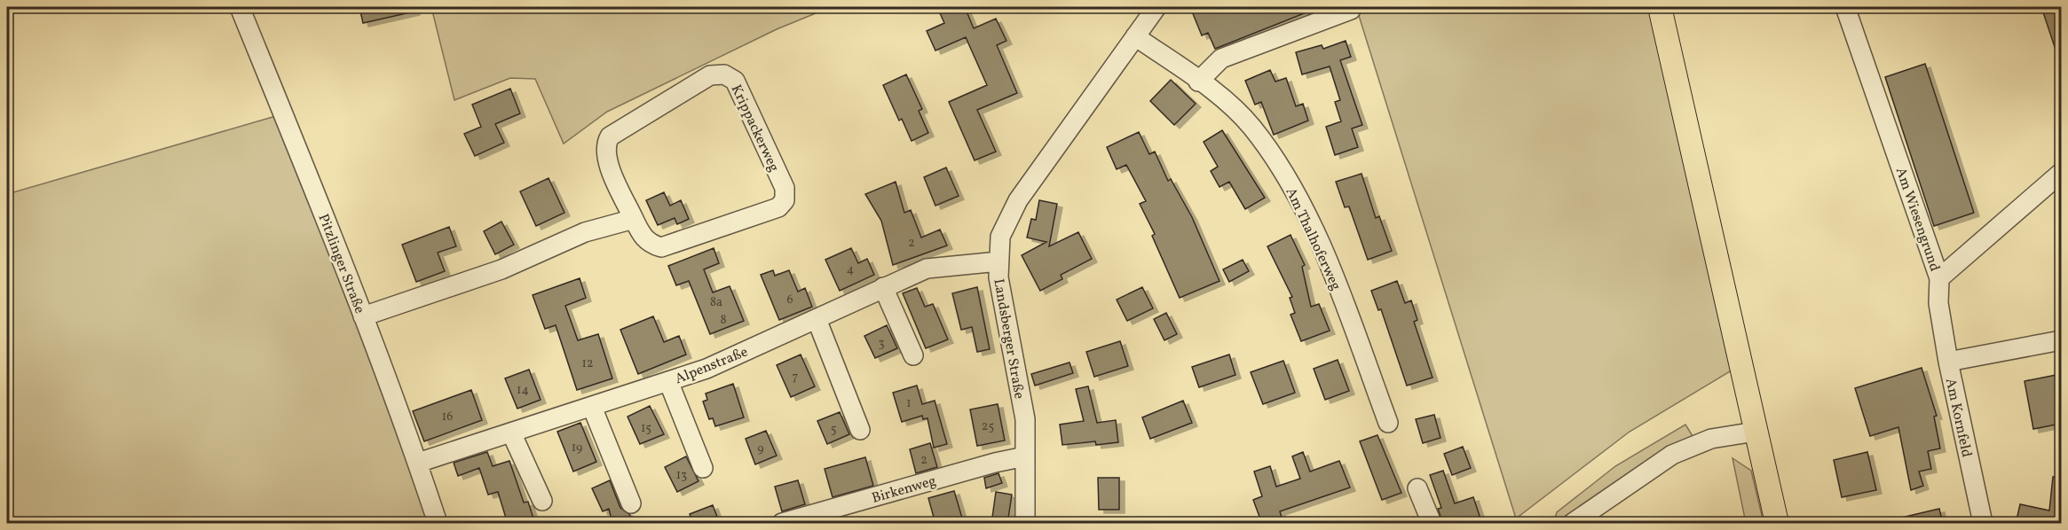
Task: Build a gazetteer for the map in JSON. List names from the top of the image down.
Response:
{
  "streets": {
    "street": [
      "Krippackerweg",
      "Am Wiesengrund",
      "Am Thalhoferweg",
      "Pitzlinger Straße",
      "Landsberger Straße",
      "Alpenstraße",
      "Am Kornfeld",
      "Birkenweg"
    ]
  },
  "crossings": [
    ["Am Thalhoferweg", "Landsberger Straße"],
    ["Pitzlinger Straße", "Alpenstraße"],
    ["Landsberger Straße", "Alpenstraße"],
    ["Landsberger Straße", "Birkenweg"]
  ],
  "house_numbers": [
    "2",
    "4",
    "6",
    "8a",
    "8",
    "3",
    "12",
    "7",
    "14",
    "1",
    "16",
    "25",
    "15",
    "5",
    "19",
    "9",
    "2",
    "13"
  ]
}
